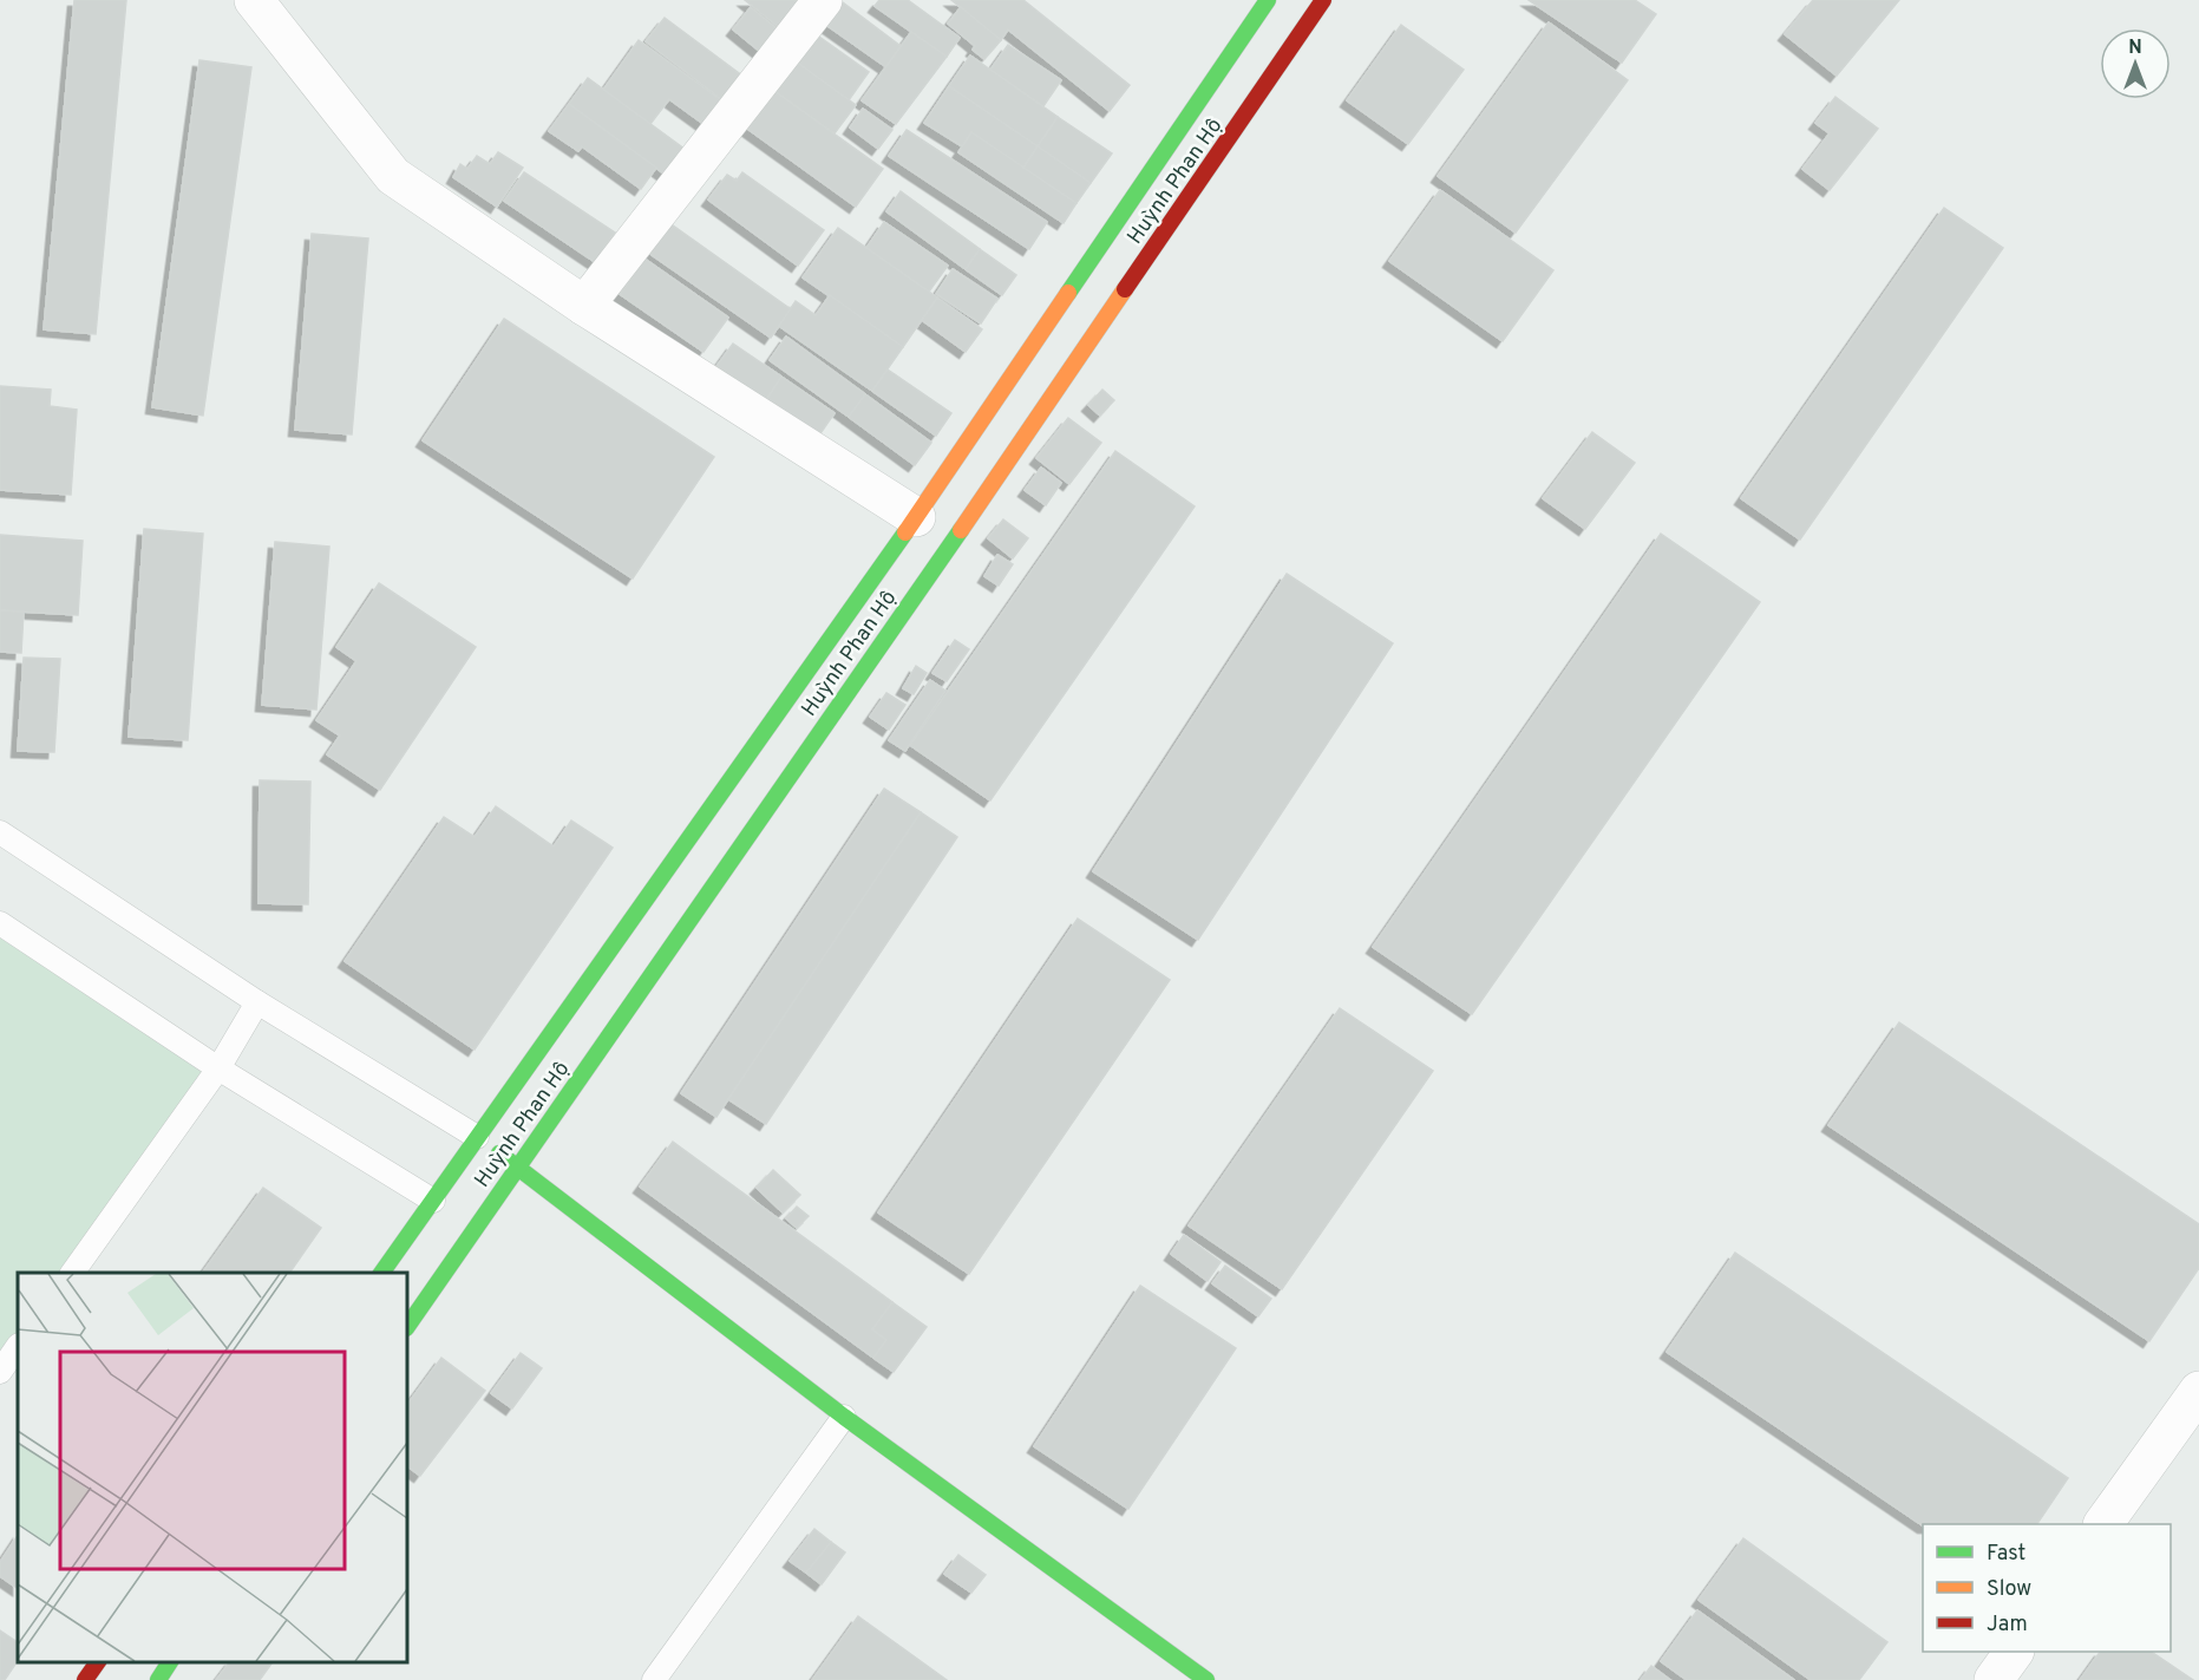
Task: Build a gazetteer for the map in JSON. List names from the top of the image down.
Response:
{
  "streets": {
    "street": ["Huỳnh Phan Hộ"]
  },
  "legend": ["Fast", "Slow", "Jam"],
  "north": "top"
}
